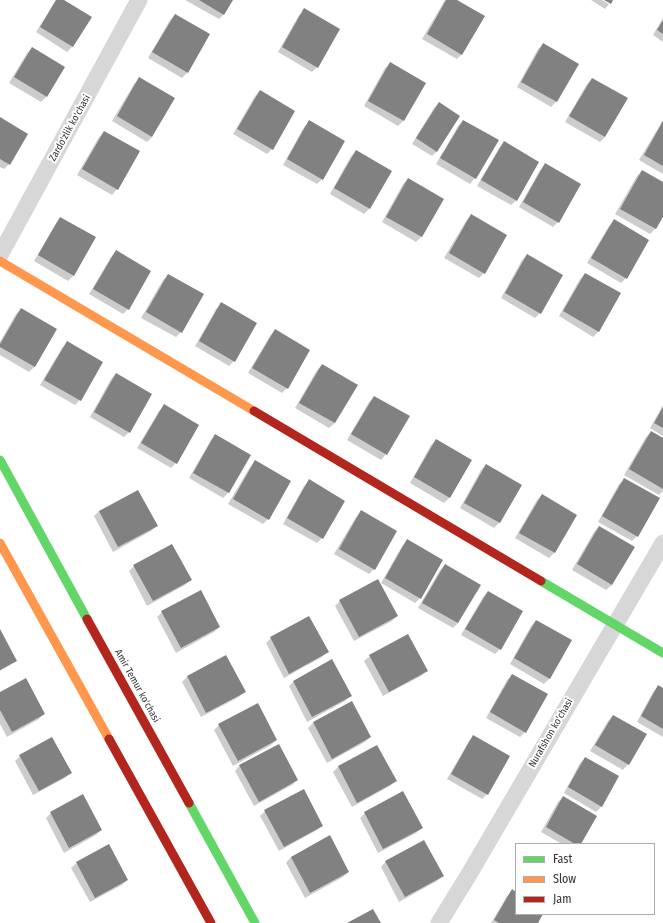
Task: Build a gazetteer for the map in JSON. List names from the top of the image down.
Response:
{
  "streets": {
    "main road": ["Amir Temur ko'chasi"],
    "street": ["Zardo'zlik ko'chasi", "Nurafshon ko'chasi"]
  },
  "legend": ["Fast", "Slow", "Jam"]
}
